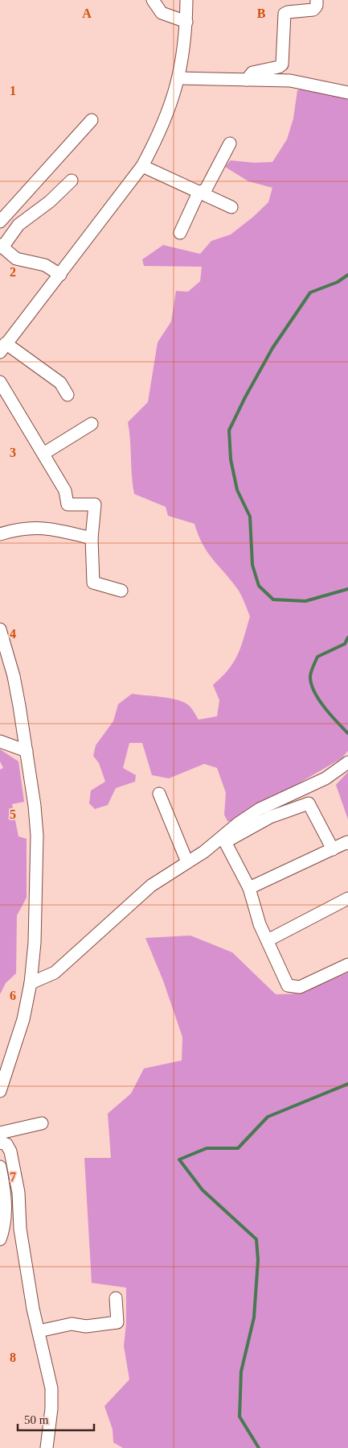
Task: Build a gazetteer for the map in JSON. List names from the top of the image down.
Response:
{
  "scale_bar": "50 m",
  "grid": {
    "columns": ["A", "B"],
    "rows": [
      "1",
      "2",
      "3",
      "4",
      "5",
      "6",
      "7",
      "8"
    ]
  }
}
